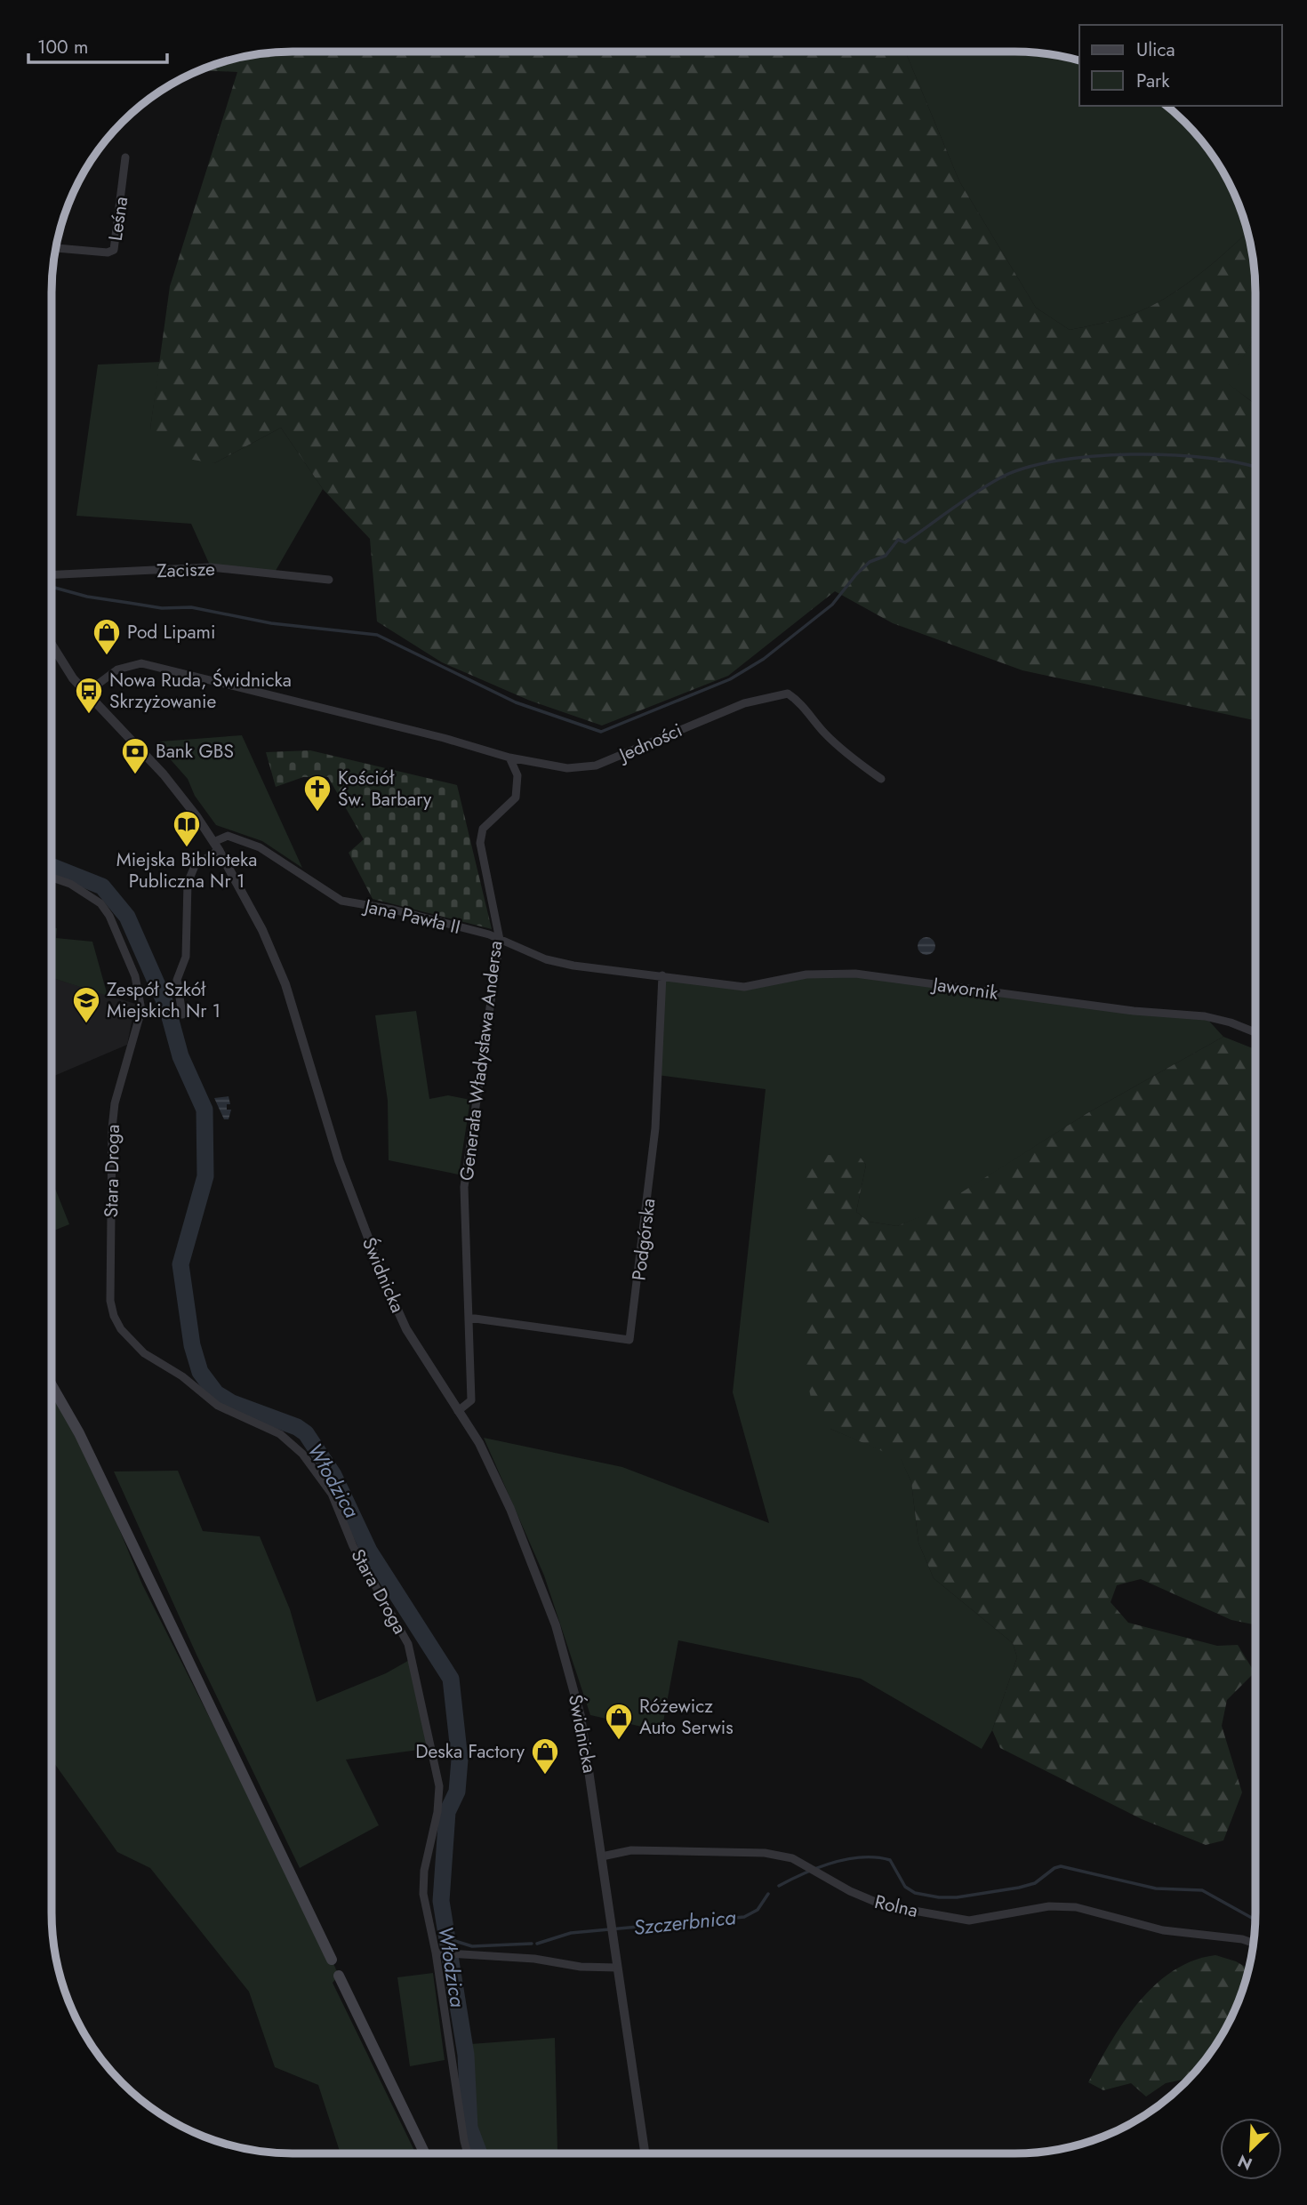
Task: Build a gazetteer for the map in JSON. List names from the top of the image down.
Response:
{
  "streets": {
    "street": [
      "Leśna",
      "Zacisze",
      "Jedności",
      "Jana Pawła II",
      "Jawornik",
      "Generała Władysława Andersa",
      "Stara Droga",
      "Podgórska",
      "Świdnicka",
      "Rolna"
    ]
  },
  "crossings": [
    ["Jedności", "Generała Władysława Andersa"],
    ["Jana Pawła II", "Jawornik"],
    ["Jana Pawła II", "Generała Władysława Andersa"],
    ["Jana Pawła II", "Podgórska"],
    ["Jana Pawła II", "Świdnicka"],
    ["Jawornik", "Podgórska"],
    ["Generała Władysława Andersa", "Podgórska"],
    ["Generała Władysława Andersa", "Świdnicka"],
    ["Świdnicka", "Rolna"]
  ],
  "water": ["Włodzica", "Szczerbnica"],
  "places": {
    "shop": ["Pod Lipami", "Różewicz Auto Serwis", "Deska Factory"],
    "bus stop": ["Nowa Ruda, Świdnicka Skrzyżowanie"],
    "bank": ["Bank GBS"],
    "church": ["Kościół Św. Barbary"],
    "library": ["Miejska Biblioteka Publiczna Nr 1"],
    "school or university": ["Zespół Szkół Miejskich Nr 1"]
  },
  "legend": ["Ulica", "Park"],
  "scale_bar": "100 m",
  "north": "bottom left"
}
